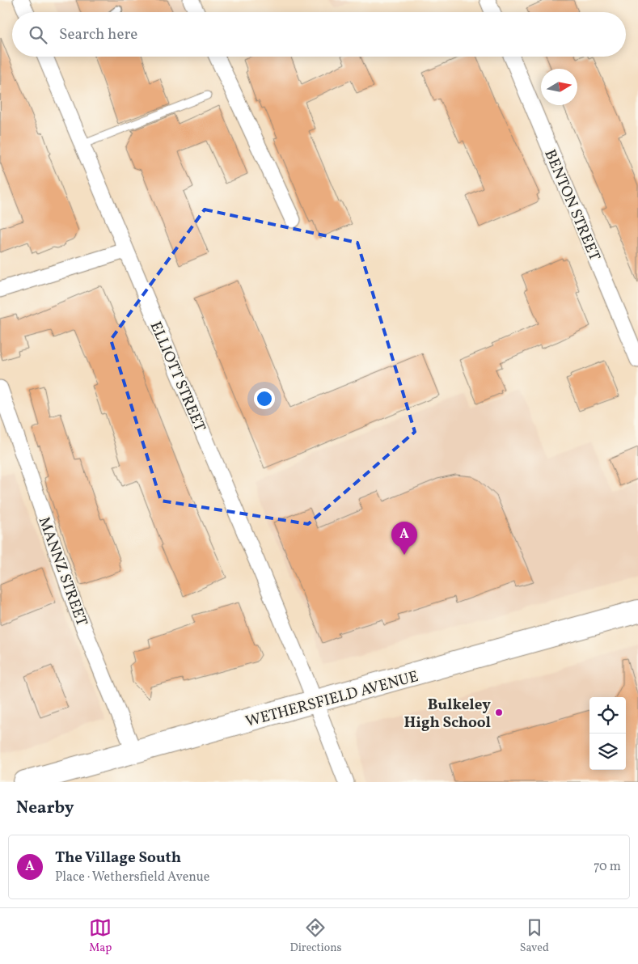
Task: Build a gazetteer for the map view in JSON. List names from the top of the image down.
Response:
{
  "streets": {
    "main road": ["WETHERSFIELD AVENUE"],
    "street": ["BENTON STREET", "ELLIOTT STREET", "MANNZ STREET"]
  },
  "crossings": [
    ["ELLIOTT STREET", "WETHERSFIELD AVENUE"],
    ["MANNZ STREET", "WETHERSFIELD AVENUE"]
  ],
  "places": ["Bulkeley High School"],
  "north": "right",
  "page": {
    "search": "Search here",
    "pins": "A",
    "heading": "Nearby",
    "list": [
      {
        "mark": "A",
        "name": "The Village South",
        "note": "Place · Wethersfield Avenue",
        "value": "70 m"
      }
    ],
    "nav": ["Map", "Directions", "Saved"]
  }
}
